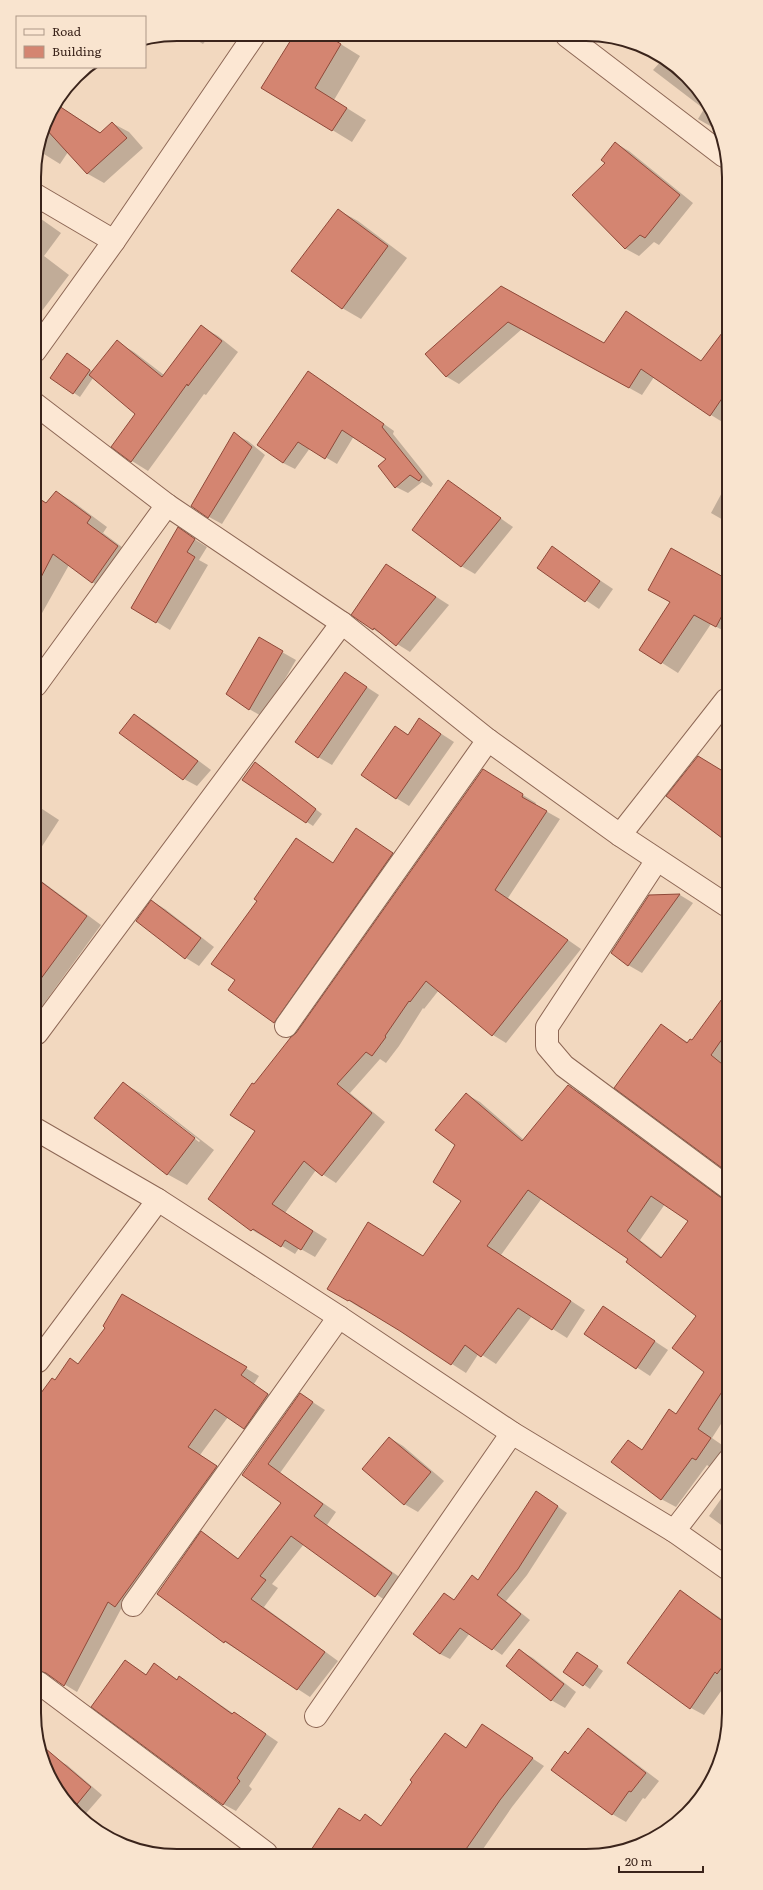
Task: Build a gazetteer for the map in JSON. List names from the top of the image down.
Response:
{
  "legend": ["Road", "Building"],
  "scale_bar": "20 m"
}
